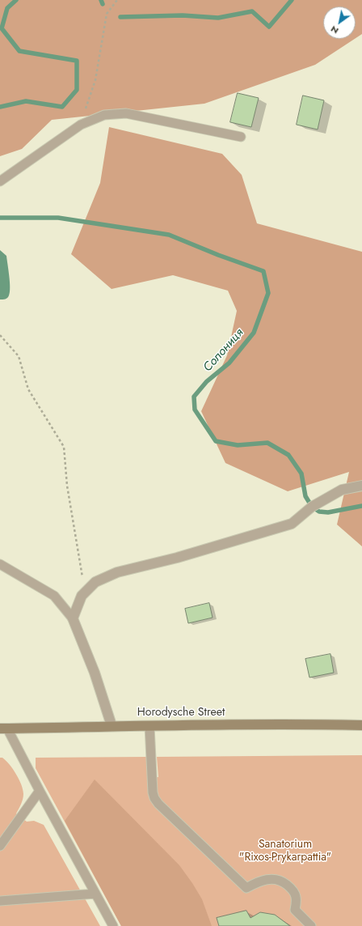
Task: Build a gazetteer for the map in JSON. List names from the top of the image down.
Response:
{
  "streets": {
    "street": ["Horodysche Street"]
  },
  "water": ["Солониця"],
  "parks": ["Sanatorium \"Rixos-Prykarpattia\""],
  "north": "bottom left"
}
